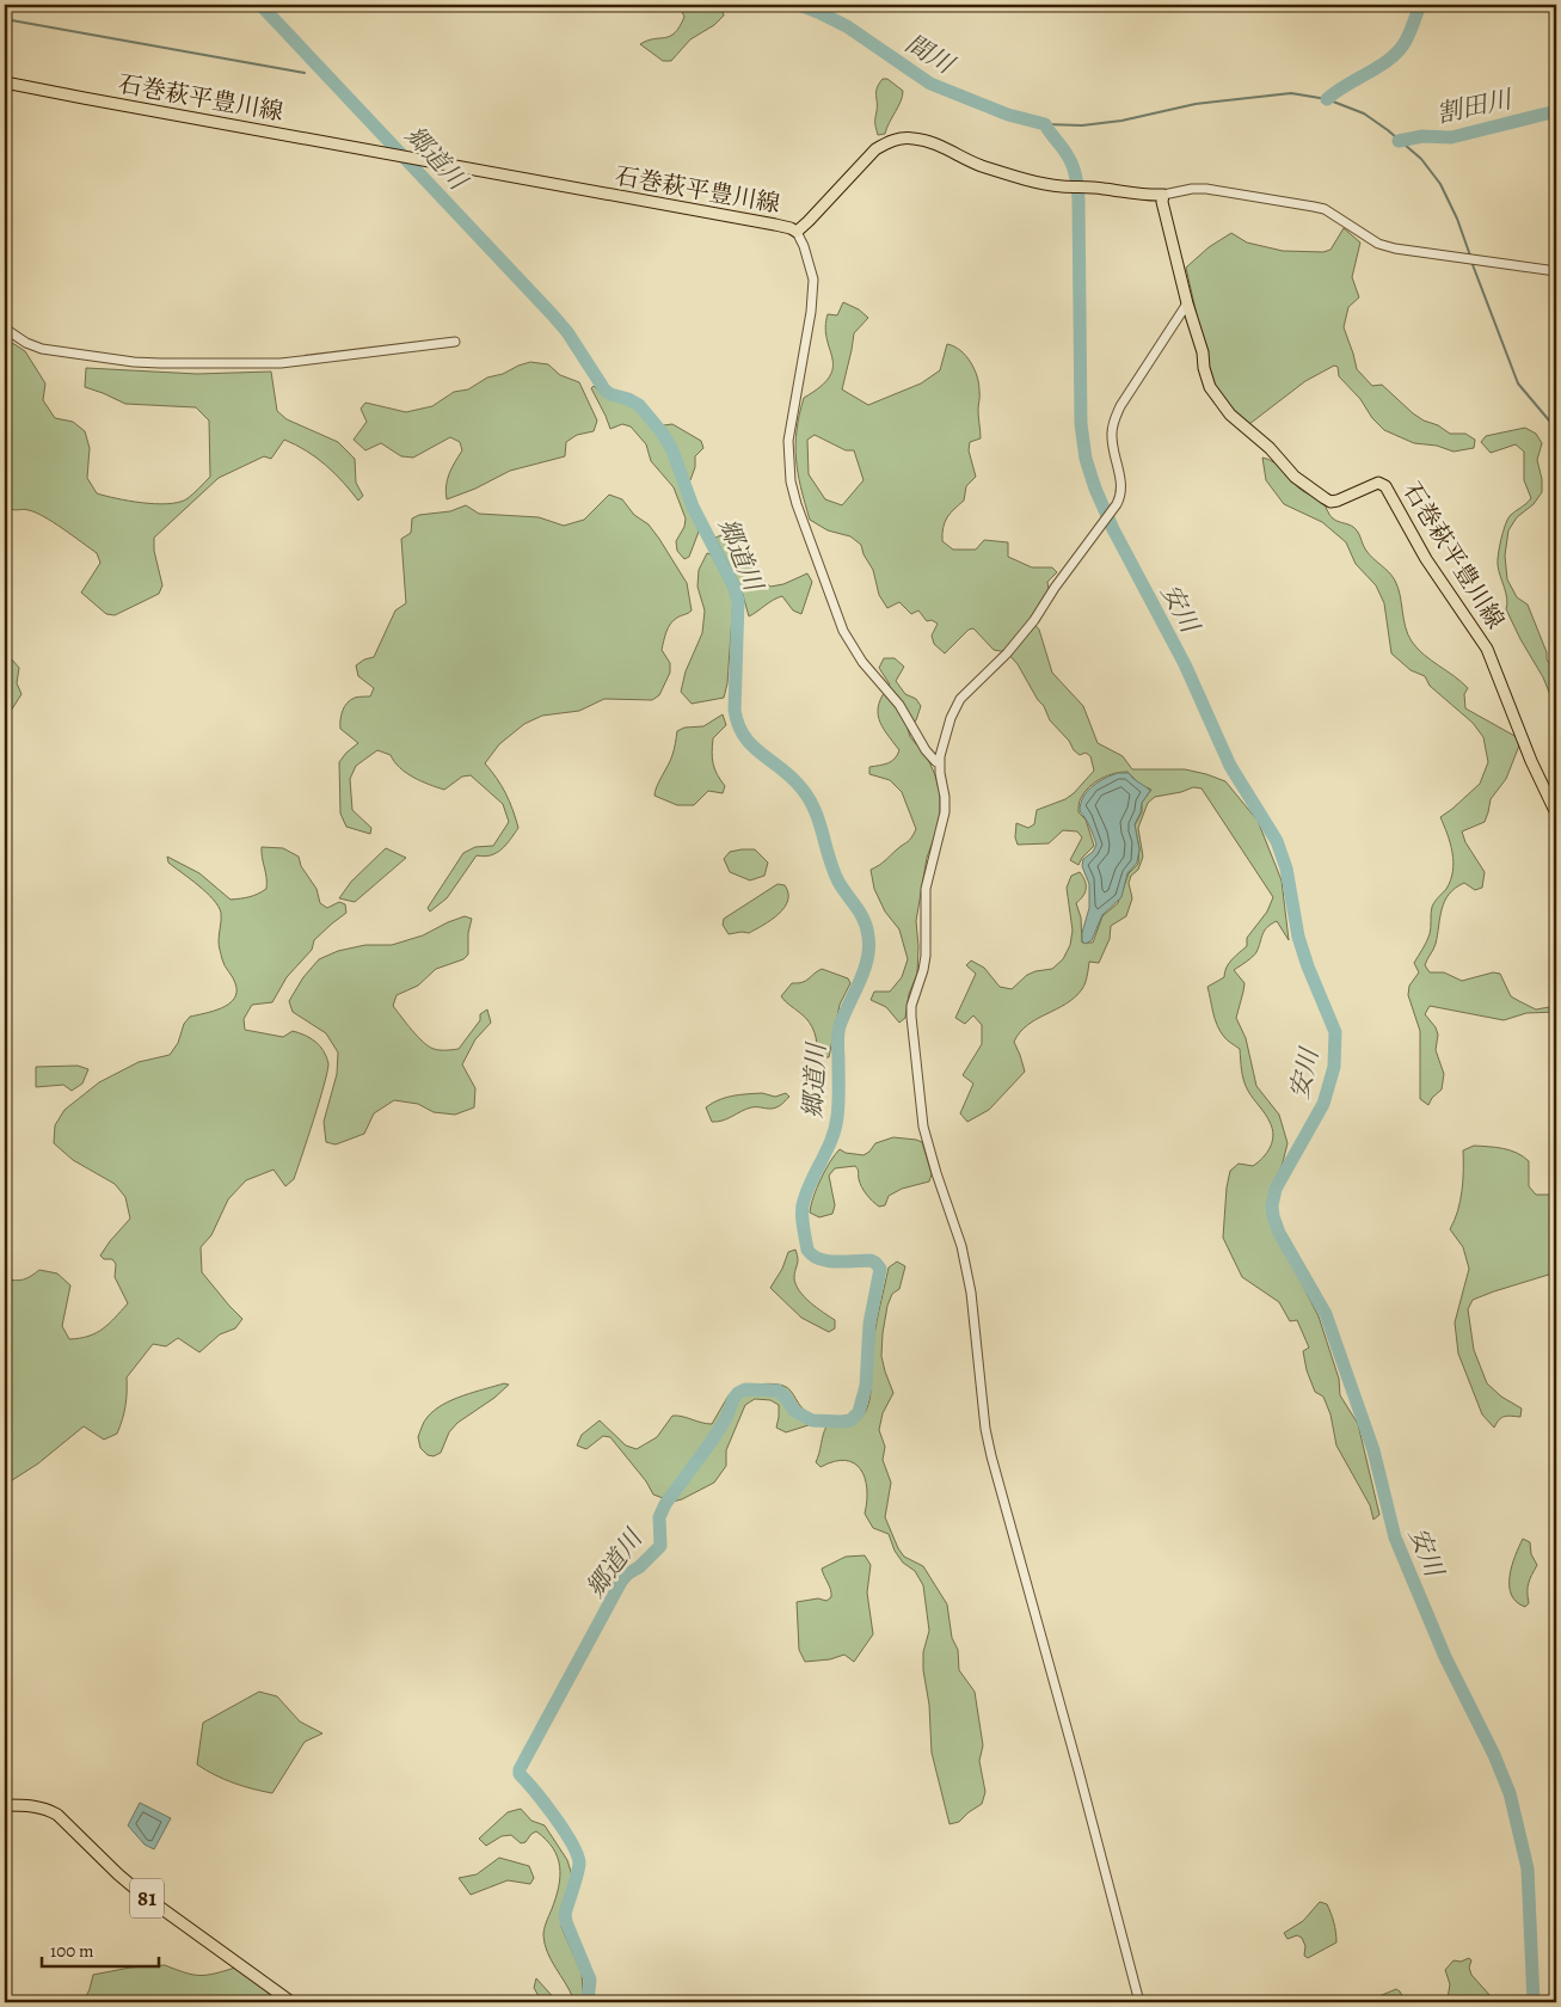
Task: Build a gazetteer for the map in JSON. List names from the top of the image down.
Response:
{
  "streets": {
    "main road": ["石巻萩平豊川線", "81"]
  },
  "water": [
    "間川",
    "割田川",
    "郷道川",
    "安川"
  ],
  "scale_bar": "100 m"
}
